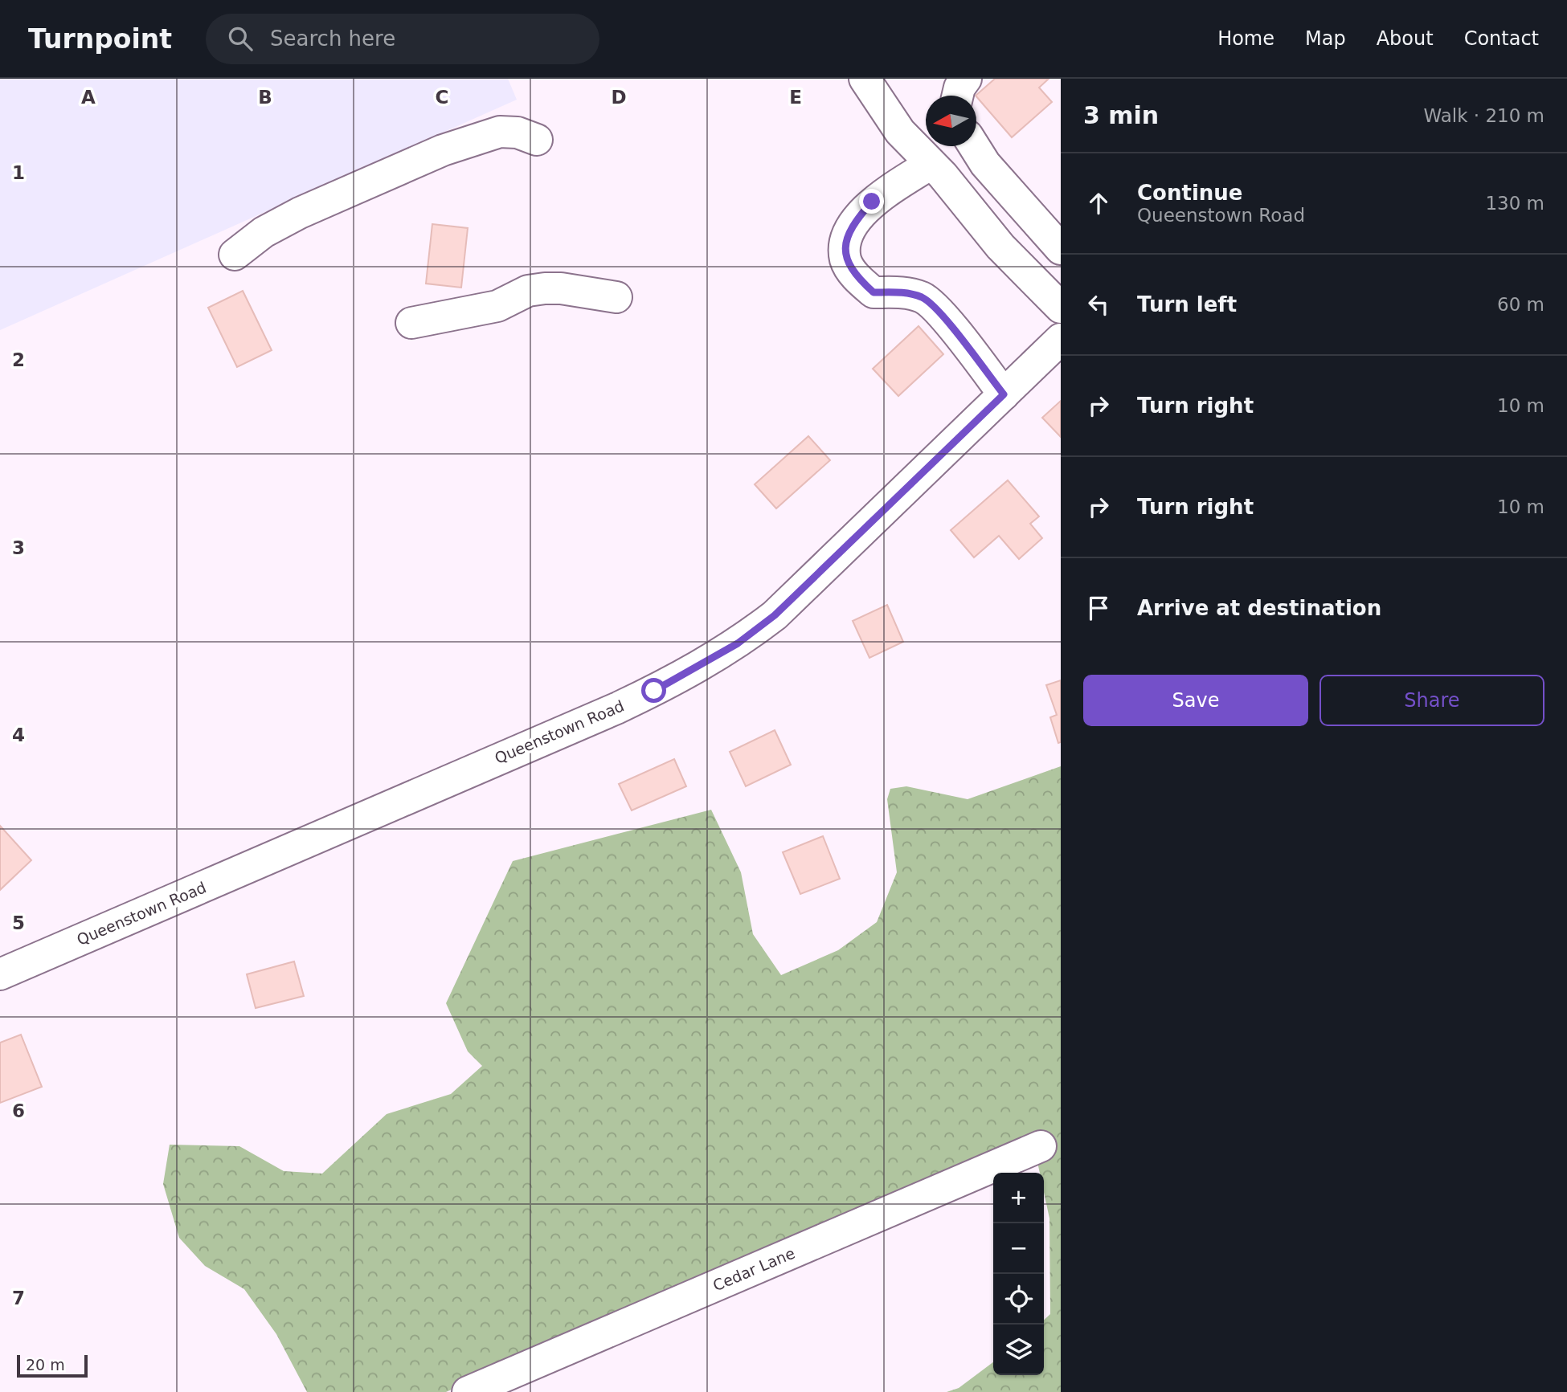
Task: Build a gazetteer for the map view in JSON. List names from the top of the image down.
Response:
{
  "streets": {
    "street": ["Queenstown Road", "Cedar Lane"]
  },
  "scale_bar": "20 m",
  "north": "left",
  "page": {
    "header": "Turnpoint",
    "search": "Search here",
    "nav": [
      "Home",
      "Map",
      "About",
      "Contact"
    ],
    "heading": ["3 min", "Walk · 210 m"],
    "list": [
      ["Continue", "Queenstown Road", "130 m"],
      ["Turn left", "60 m"],
      ["Turn right", "10 m"],
      ["Turn right", "10 m"],
      "Arrive at destination"
    ],
    "buttons": ["Save", "Share"],
    "map_buttons": ["+", "−"],
    "scale": "20 m"
  },
  "grid": {
    "columns": [
      "A",
      "B",
      "C",
      "D",
      "E"
    ],
    "rows": [
      "1",
      "2",
      "3",
      "4",
      "5",
      "6",
      "7"
    ]
  }
}
